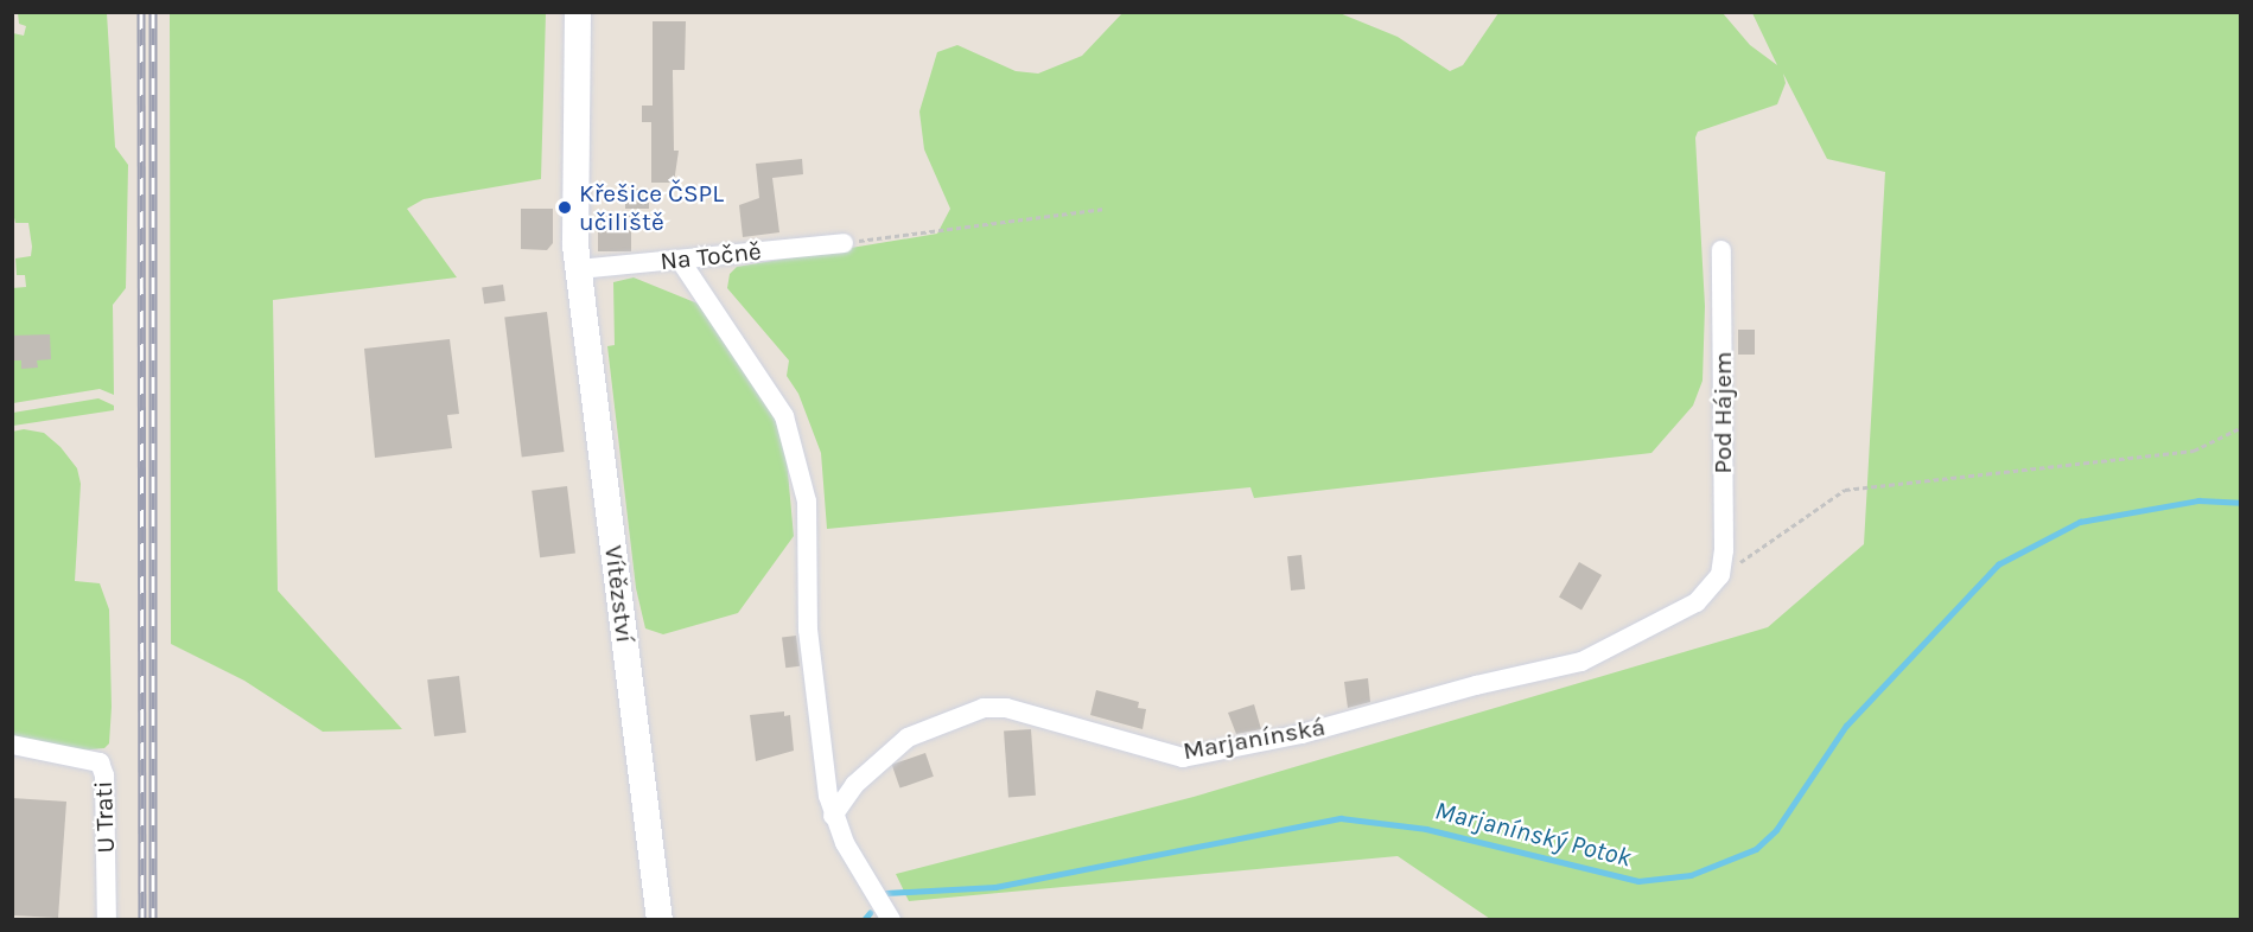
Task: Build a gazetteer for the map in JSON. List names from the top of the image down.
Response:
{
  "streets": {
    "main road": ["Vítězství"],
    "street": [
      "Na Točně",
      "Pod Hájem",
      "Marjanínská",
      "U Trati"
    ]
  },
  "crossings": [
    ["Na Točně", "Vítězství"],
    ["Pod Hájem", "Marjanínská"]
  ],
  "water": ["Marjanínský Potok"],
  "places": ["Křešice ČSPL učiliště"]
}
